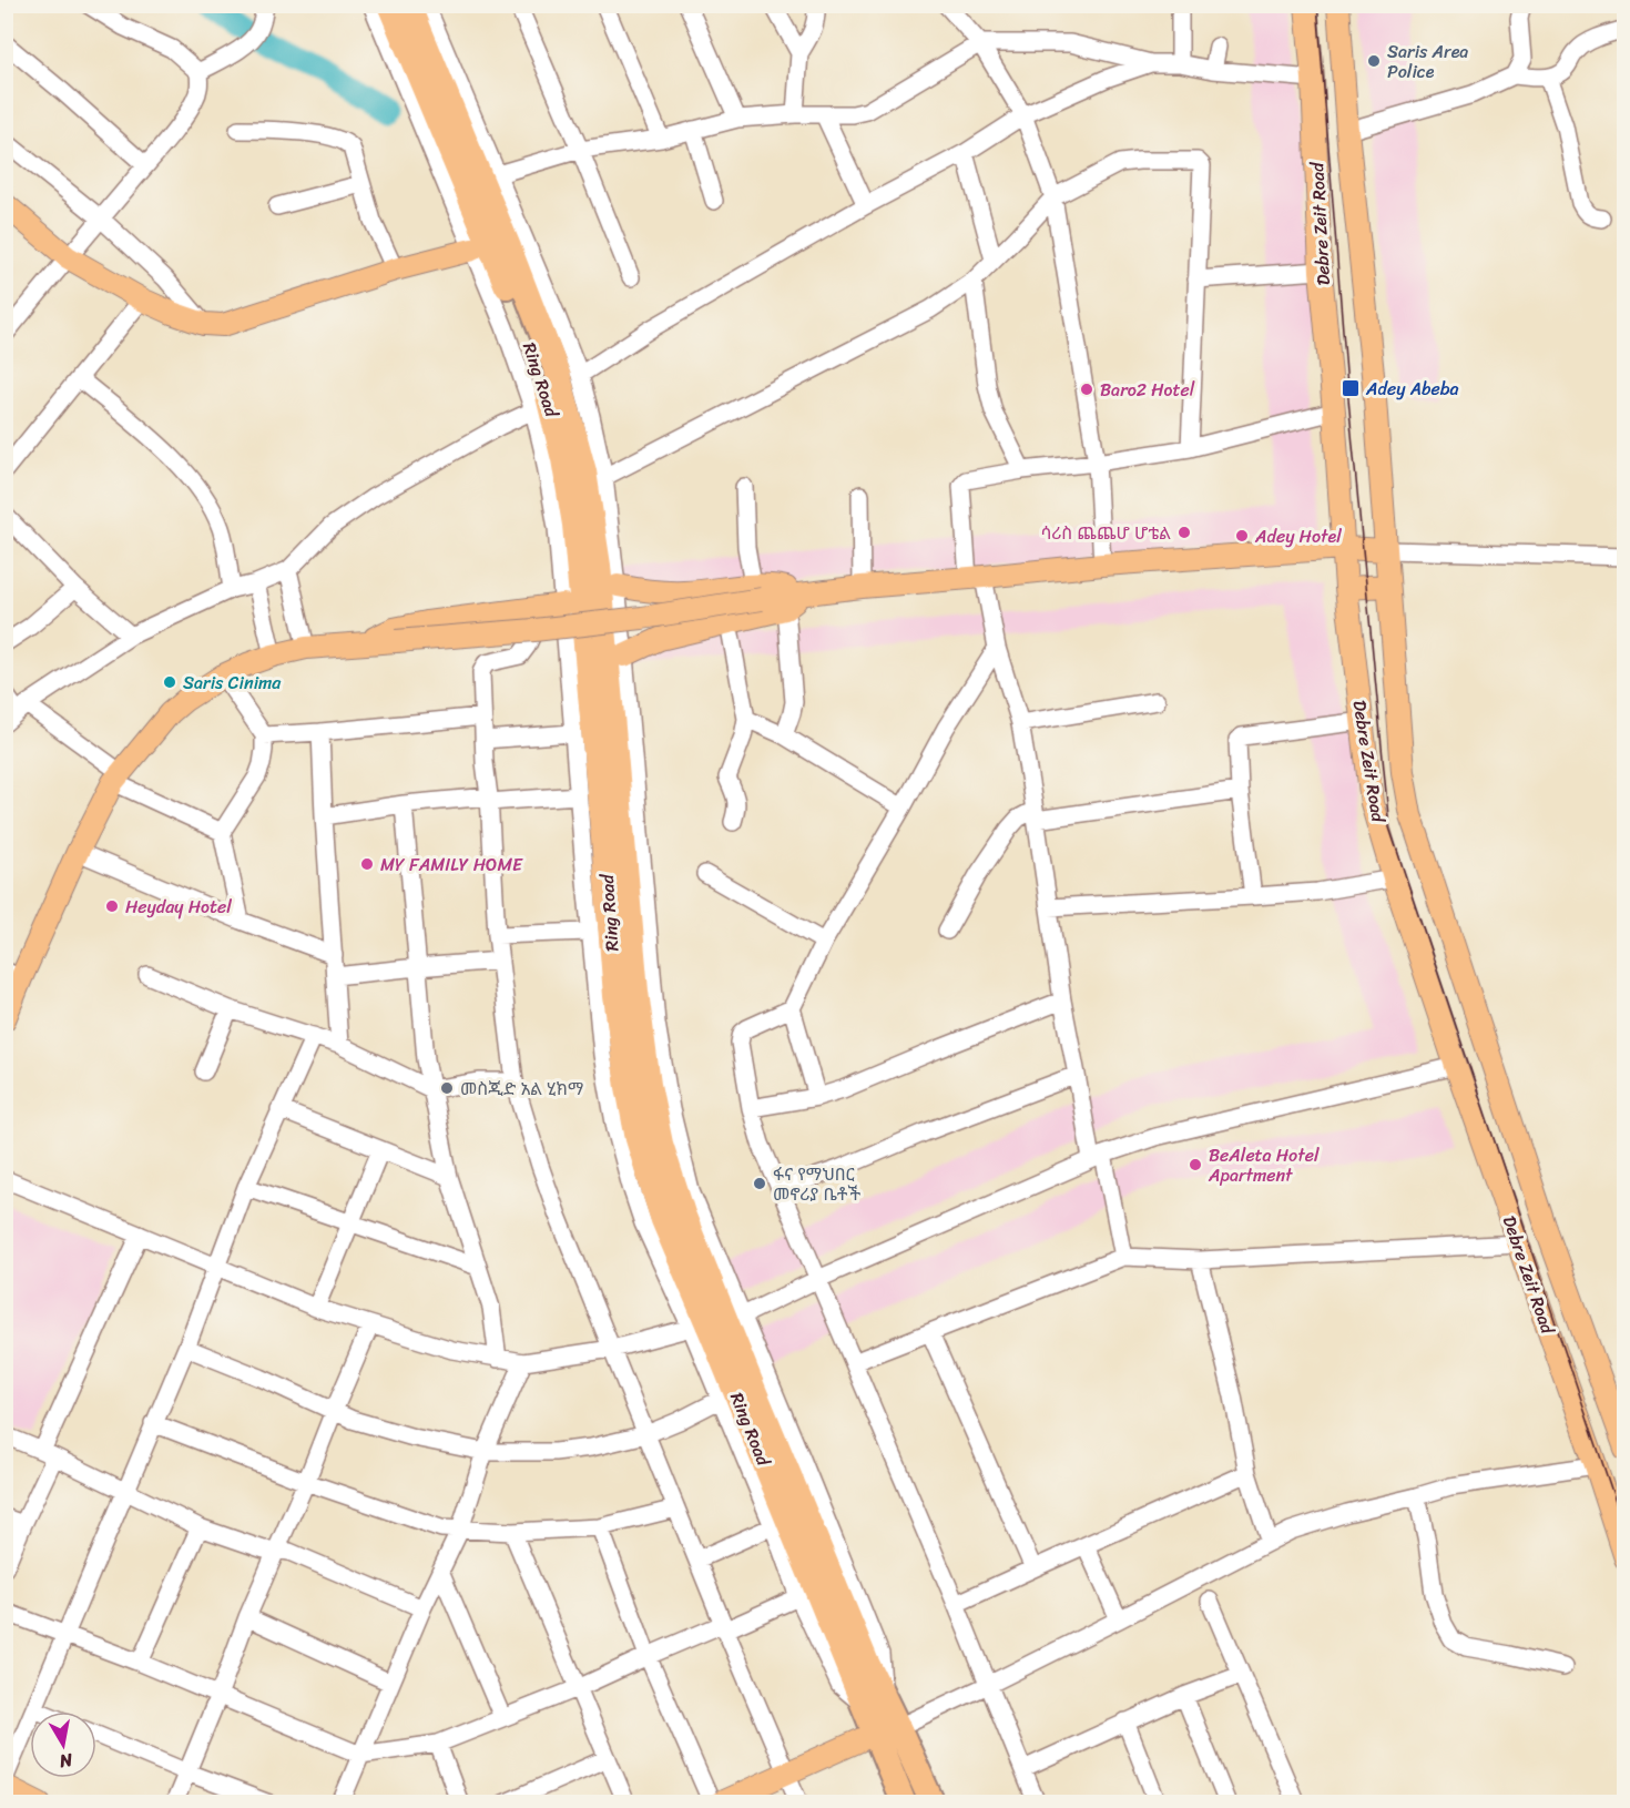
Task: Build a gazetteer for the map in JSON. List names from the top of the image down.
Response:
{
  "streets": {
    "highway": ["Ring Road"],
    "main road": ["Debre Zeit Road"]
  },
  "places": {
    "other": [
      "Saris Area Police",
      "Baro2 Hotel",
      "ሳሪስ ጨጨሆ ሆቴል",
      "Adey Hotel",
      "Saris Cinima",
      "MY FAMILY HOME",
      "Heyday Hotel",
      "መስጂድ አል ሂክማ",
      "BeAleta Hotel Apartment",
      "ፋና የማህበር መኖሪያ ቤቶች"
    ],
    "transit": ["Adey Abeba"]
  },
  "north": "bottom"
}
